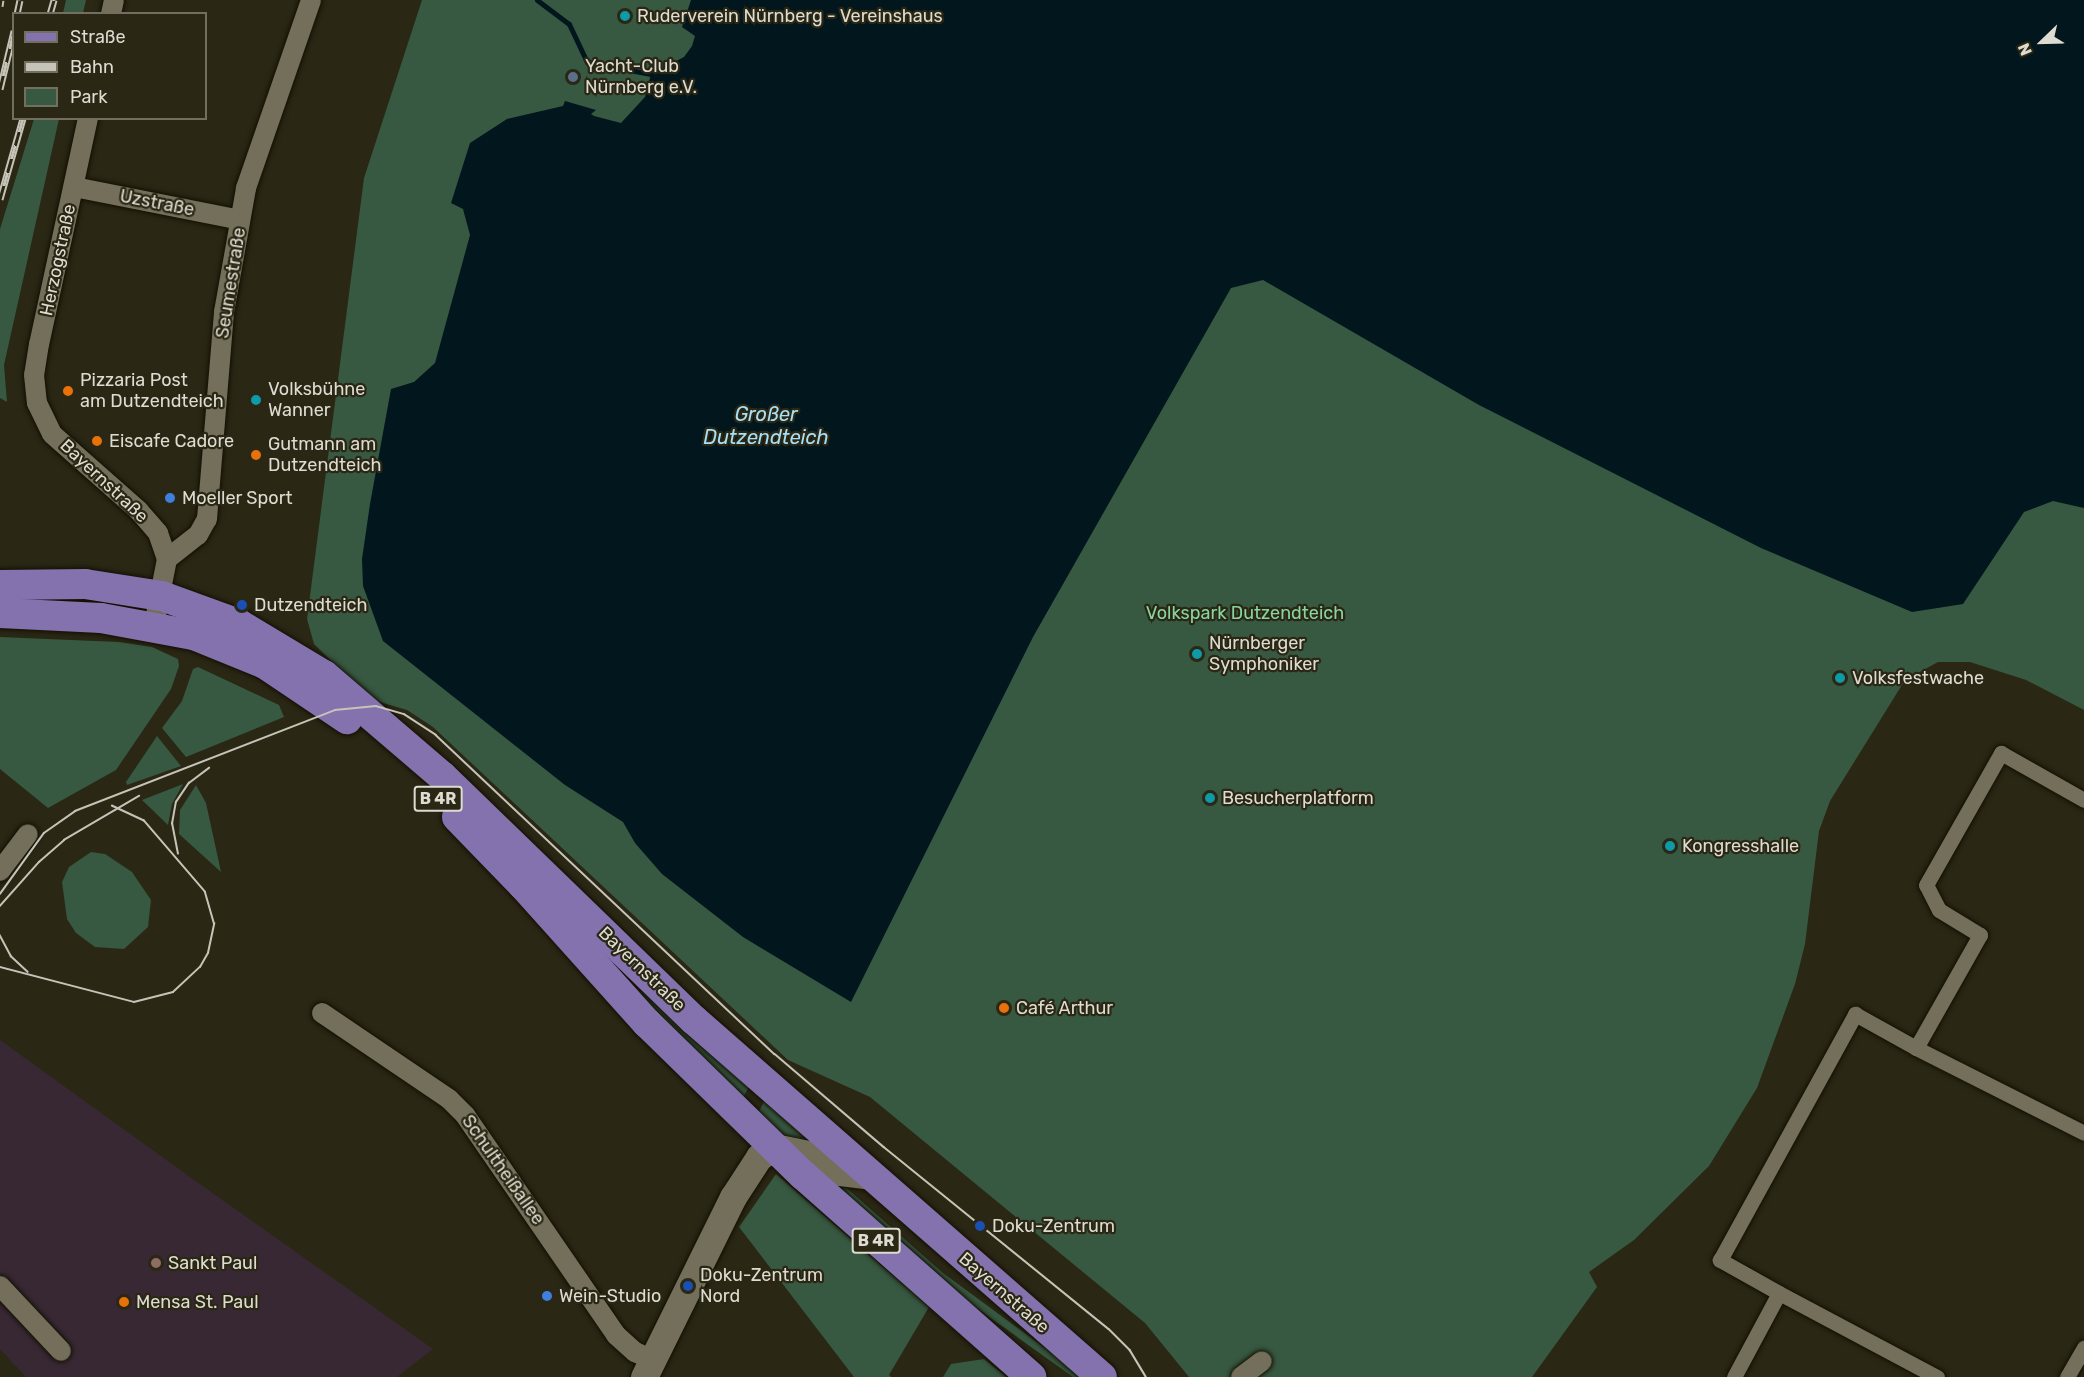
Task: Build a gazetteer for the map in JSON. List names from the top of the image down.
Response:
{
  "streets": {
    "main road": ["Bayernstraße", "B 4R", "Schultheißallee"],
    "street": ["Uzstraße", "Herzogstraße", "Seumestraße"]
  },
  "crossings": [
    ["Uzstraße", "Herzogstraße"],
    ["Uzstraße", "Seumestraße"],
    ["Herzogstraße", "Bayernstraße"],
    ["Seumestraße", "Bayernstraße"],
    ["Bayernstraße", "B 4R"],
    ["Bayernstraße", "Schultheißallee"]
  ],
  "water": ["Großer Dutzendteich"],
  "parks": ["Volkspark Dutzendteich"],
  "places": [
    "Ruderverein Nürnberg - Vereinshaus",
    "Yacht-Club Nürnberg e.V.",
    "Pizzaria Post am Dutzendteich",
    "Volksbühne Wanner",
    "Eiscafe Cadore",
    "Gutmann am Dutzendteich",
    "Moeller Sport",
    "Dutzendteich",
    "Nürnberger Symphoniker",
    "Volksfestwache",
    "Besucherplatform",
    "Kongresshalle",
    "Café Arthur",
    "Doku-Zentrum",
    "Sankt Paul",
    "Doku-Zentrum Nord",
    "Wein-Studio",
    "Mensa St. Paul"
  ],
  "legend": ["Straße", "Bahn", "Park"],
  "north": "bottom left"
}
